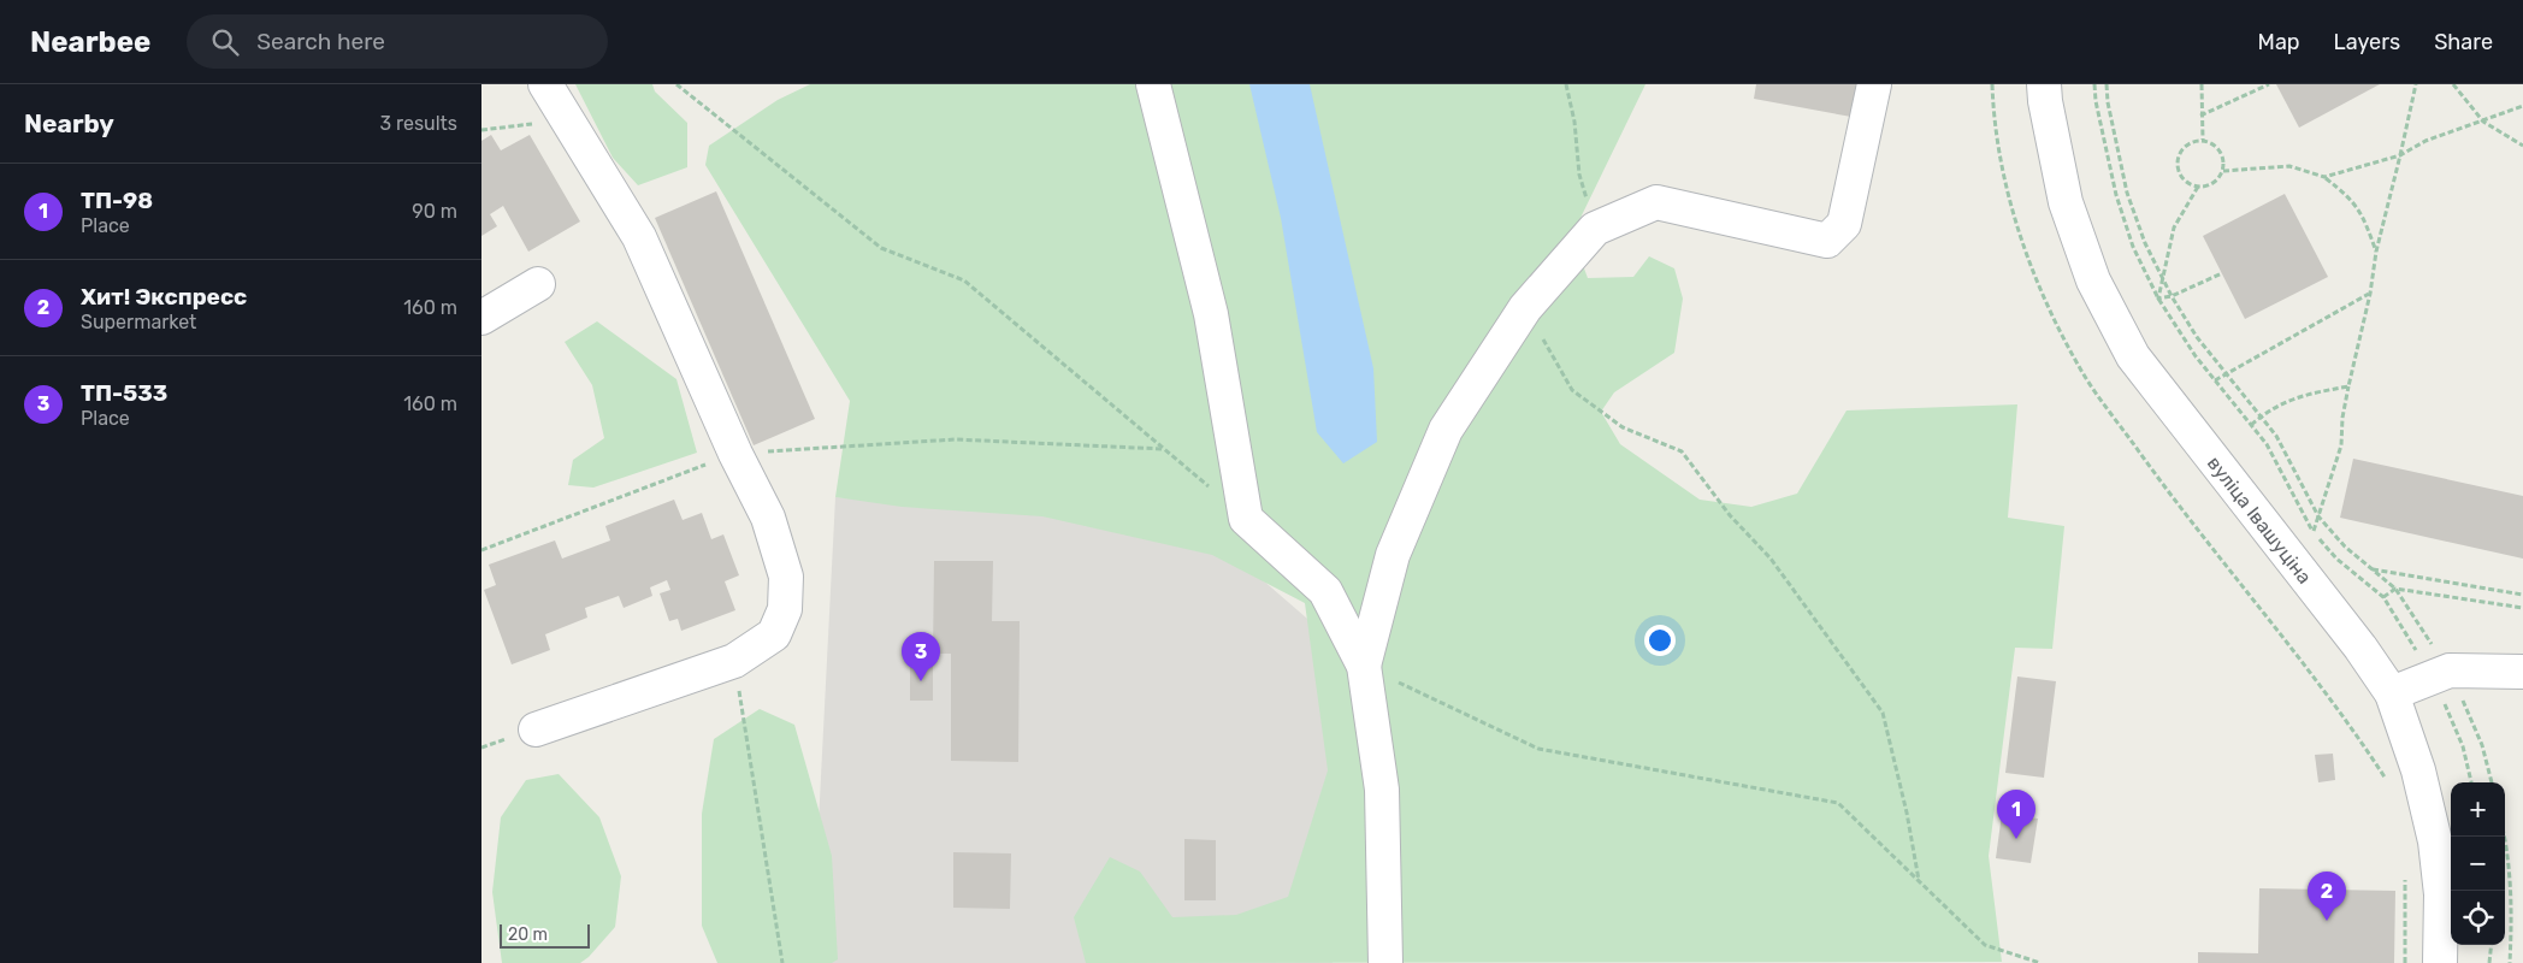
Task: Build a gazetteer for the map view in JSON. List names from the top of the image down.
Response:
{
  "streets": {
    "street": ["вуліца Івашуціна"]
  },
  "scale_bar": "20 m",
  "page": {
    "header": "Nearbee",
    "search": "Search here",
    "nav": ["Map", "Layers", "Share"],
    "heading": ["Nearby", "3 results"],
    "list": [
      {
        "mark": "1",
        "name": "ТП-98",
        "note": "Place",
        "value": "90 m"
      },
      {
        "mark": "2",
        "name": "Хит! Экспресс",
        "note": "Supermarket",
        "value": "160 m"
      },
      {
        "mark": "3",
        "name": "ТП-533",
        "note": "Place",
        "value": "160 m"
      }
    ],
    "pins": ["3", "1", "2"],
    "map_buttons": ["+", "−"],
    "scale": "20 m"
  }
}
